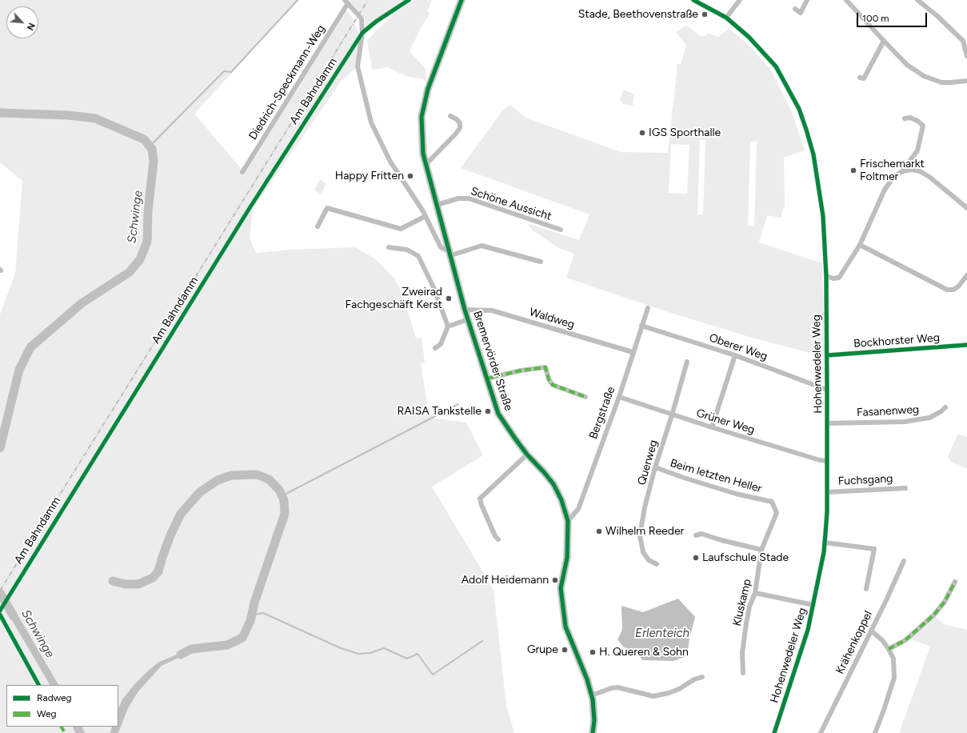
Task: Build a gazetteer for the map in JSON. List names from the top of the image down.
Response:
{
  "streets": {
    "main road": ["Bremervörder Straße"],
    "street": [
      "Diedrich-Speckmann-Weg",
      "Schöne Aussicht",
      "Waldweg",
      "Bockhorster Weg",
      "Oberer Weg",
      "Hohenwedeler Weg",
      "Fasanenweg",
      "Bergstraße",
      "Grüner Weg",
      "Querweg",
      "Beim letzten Heller",
      "Fuchsgang",
      "Kluskamp",
      "Krähenkoppel"
    ],
    "cycle path": ["Am Bahndamm"]
  },
  "crossings": [
    ["Schöne Aussicht", "Bremervörder Straße"],
    ["Waldweg", "Bremervörder Straße"],
    ["Waldweg", "Bergstraße"],
    ["Bockhorster Weg", "Hohenwedeler Weg"],
    ["Oberer Weg", "Hohenwedeler Weg"],
    ["Oberer Weg", "Bergstraße"],
    ["Bremervörder Straße", "Bergstraße"],
    ["Hohenwedeler Weg", "Fasanenweg"],
    ["Hohenwedeler Weg", "Grüner Weg"],
    ["Hohenwedeler Weg", "Fuchsgang"],
    ["Bergstraße", "Grüner Weg"],
    ["Grüner Weg", "Querweg"],
    ["Querweg", "Beim letzten Heller"],
    ["Beim letzten Heller", "Kluskamp"]
  ],
  "water": ["Schwinge", "Erlenteich"],
  "places": [
    "Stade, Beethovenstraße",
    "IGS Sporthalle",
    "Frischemarkt Foltmer",
    "Happy Fritten",
    "Zweirad Fachgeschäft Kerst",
    "RAISA Tankstelle",
    "Wilhelm Reeder",
    "Laufschule Stade",
    "Adolf Heidemann",
    "Grupe",
    "H. Queren & Sohn"
  ],
  "legend": ["Radweg", "Weg"],
  "scale_bar": "100 m",
  "north": "bottom right"
}
